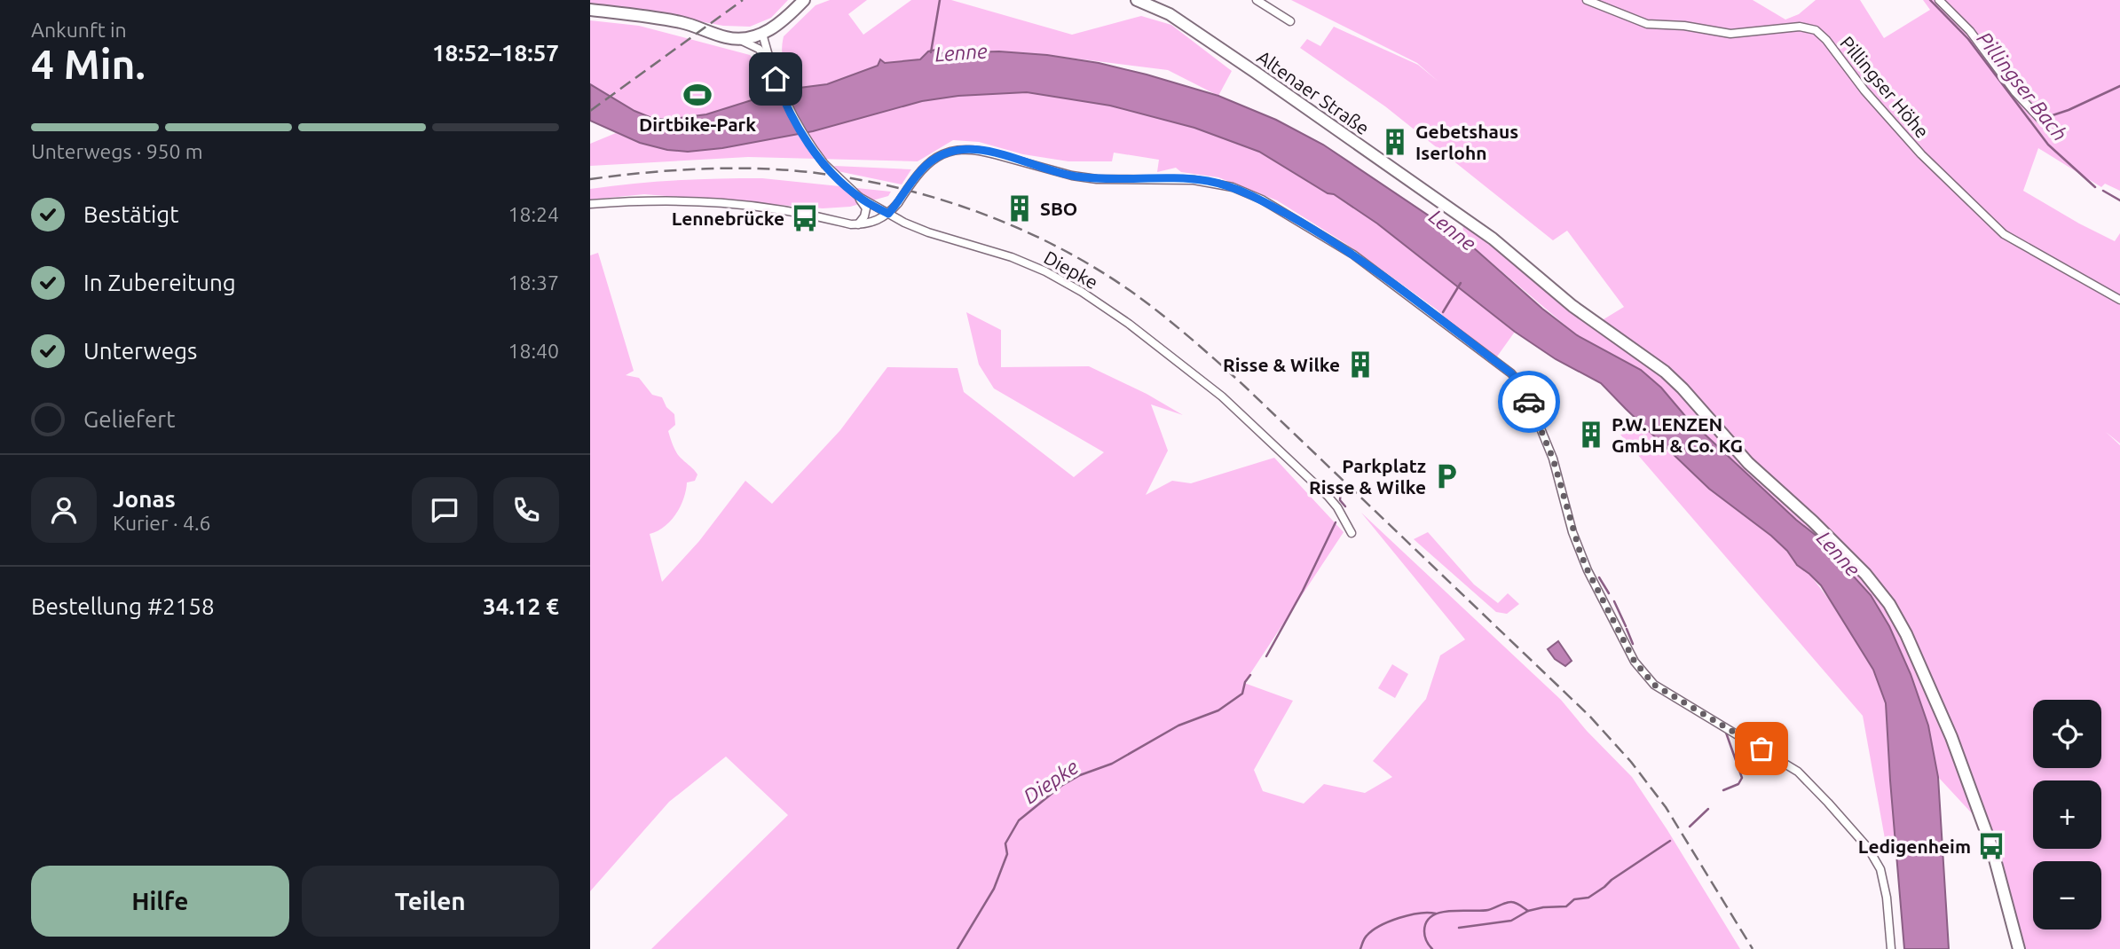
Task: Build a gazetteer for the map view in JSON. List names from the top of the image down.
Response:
{
  "streets": {
    "main road": ["Altenaer Straße"],
    "street": ["Pillingser Höhe", "Diepke"]
  },
  "water": ["Lenne", "Pillingser Bach", "Diepke"],
  "places": {
    "sports": ["Dirtbike-Park"],
    "building": [
      "Gebetshaus Iserlohn",
      "SBO",
      "Risse & Wilke",
      "P.W. LENZEN GmbH & Co. KG"
    ],
    "bus stop": ["Lennebrücke", "Ledigenheim"],
    "parking": ["Parkplatz Risse & Wilke"]
  },
  "page": {
    "heading": ["4 Min.", "Ankunft in", "18:52–18:57"],
    "panel": [
      "Jonas",
      "Kurier · 4.6",
      "Bestellung #2158",
      "34.12 €"
    ],
    "bar": "Unterwegs · 950 m",
    "list": [
      ["Bestätigt", "18:24"],
      ["In Zubereitung", "18:37"],
      ["Unterwegs", "18:40"],
      "Geliefert"
    ],
    "map_buttons": ["+", "−"],
    "buttons": ["Hilfe", "Teilen"]
  }
}
